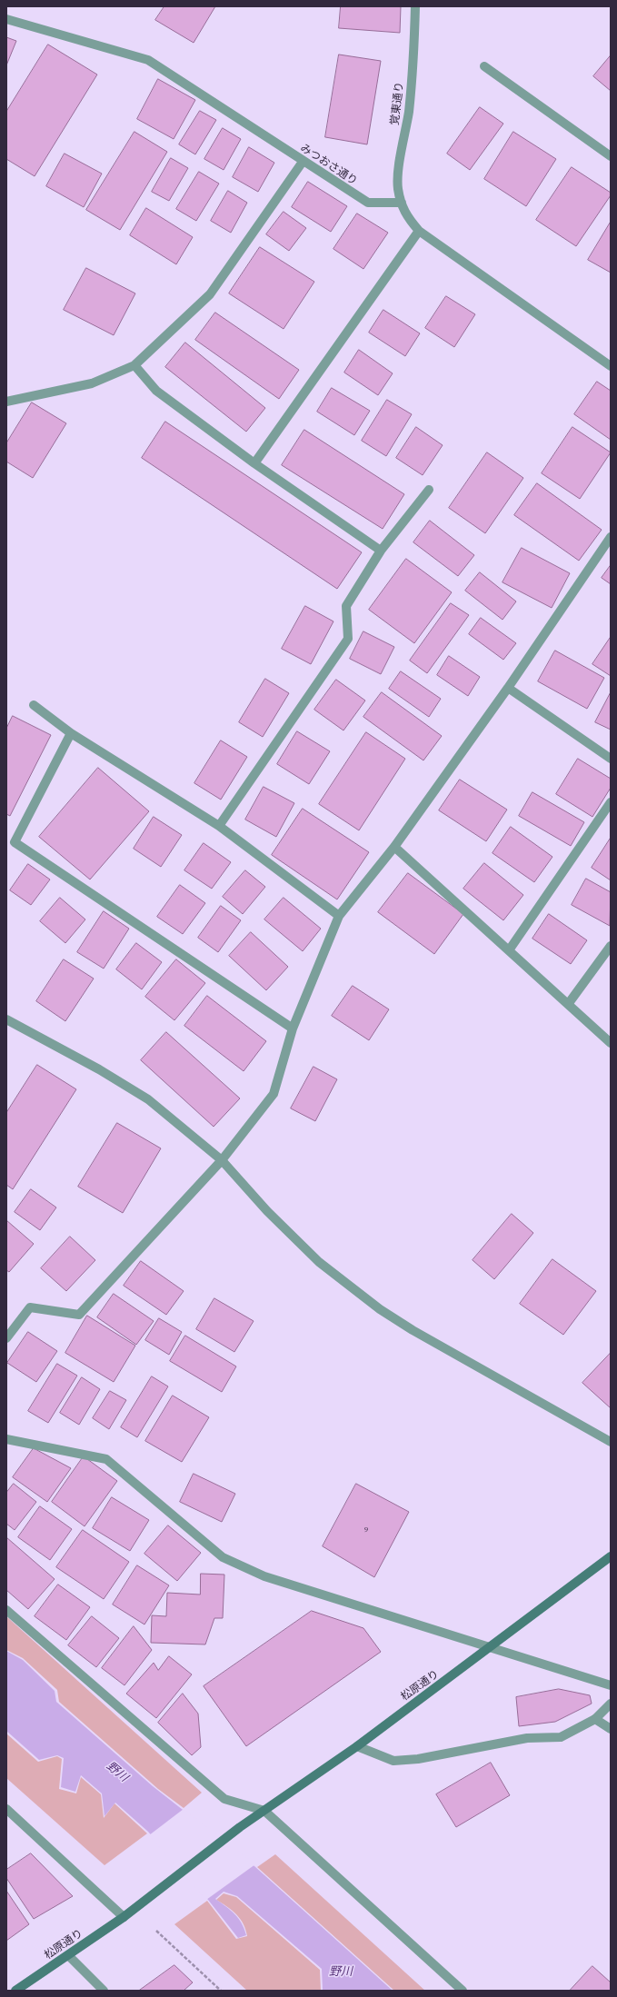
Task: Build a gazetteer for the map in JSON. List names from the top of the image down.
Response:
{
  "streets": {
    "main road": ["松原通り"],
    "street": ["覚東通り", "みつおさ通り"]
  },
  "crossings": [
    ["覚東通り", "みつおさ通り"]
  ],
  "water": ["野川"],
  "house_numbers": ["9"]
}
